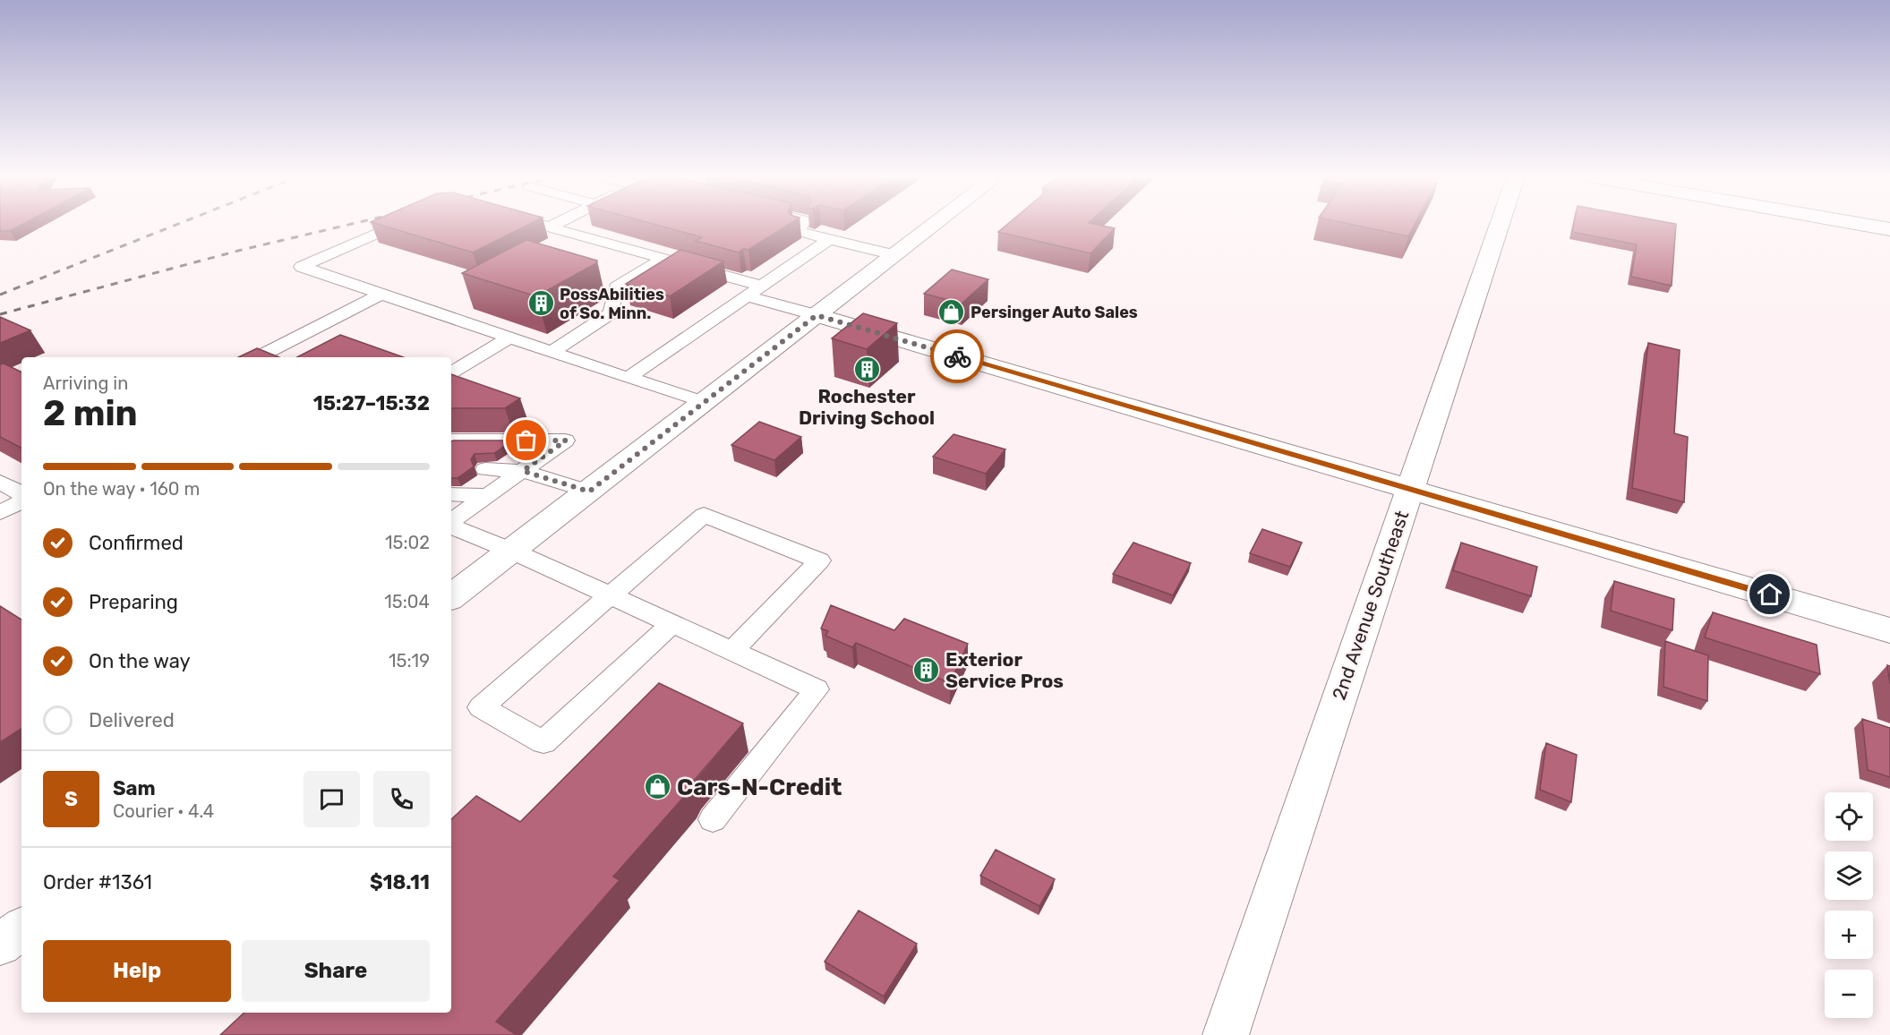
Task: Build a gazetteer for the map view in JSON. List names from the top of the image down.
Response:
{
  "streets": {
    "street": ["2nd Avenue Southeast"]
  },
  "places": {
    "building": ["PossAbilities of So. Minn.", "Rochester Driving School", "Exterior Service Pros"],
    "shop": ["Persinger Auto Sales", "Cars-N-Credit"]
  },
  "page": {
    "heading": ["2 min", "Arriving in", "15:27–15:32"],
    "panel": [
      "Sam",
      "Courier · 4.4",
      "Order #1361",
      "$18.11"
    ],
    "bar": "On the way · 160 m",
    "list": [
      ["Confirmed", "15:02"],
      ["Preparing", "15:04"],
      ["On the way", "15:19"],
      "Delivered"
    ],
    "round": "S",
    "map_buttons": ["+", "−"],
    "buttons": ["Help", "Share"]
  }
}
